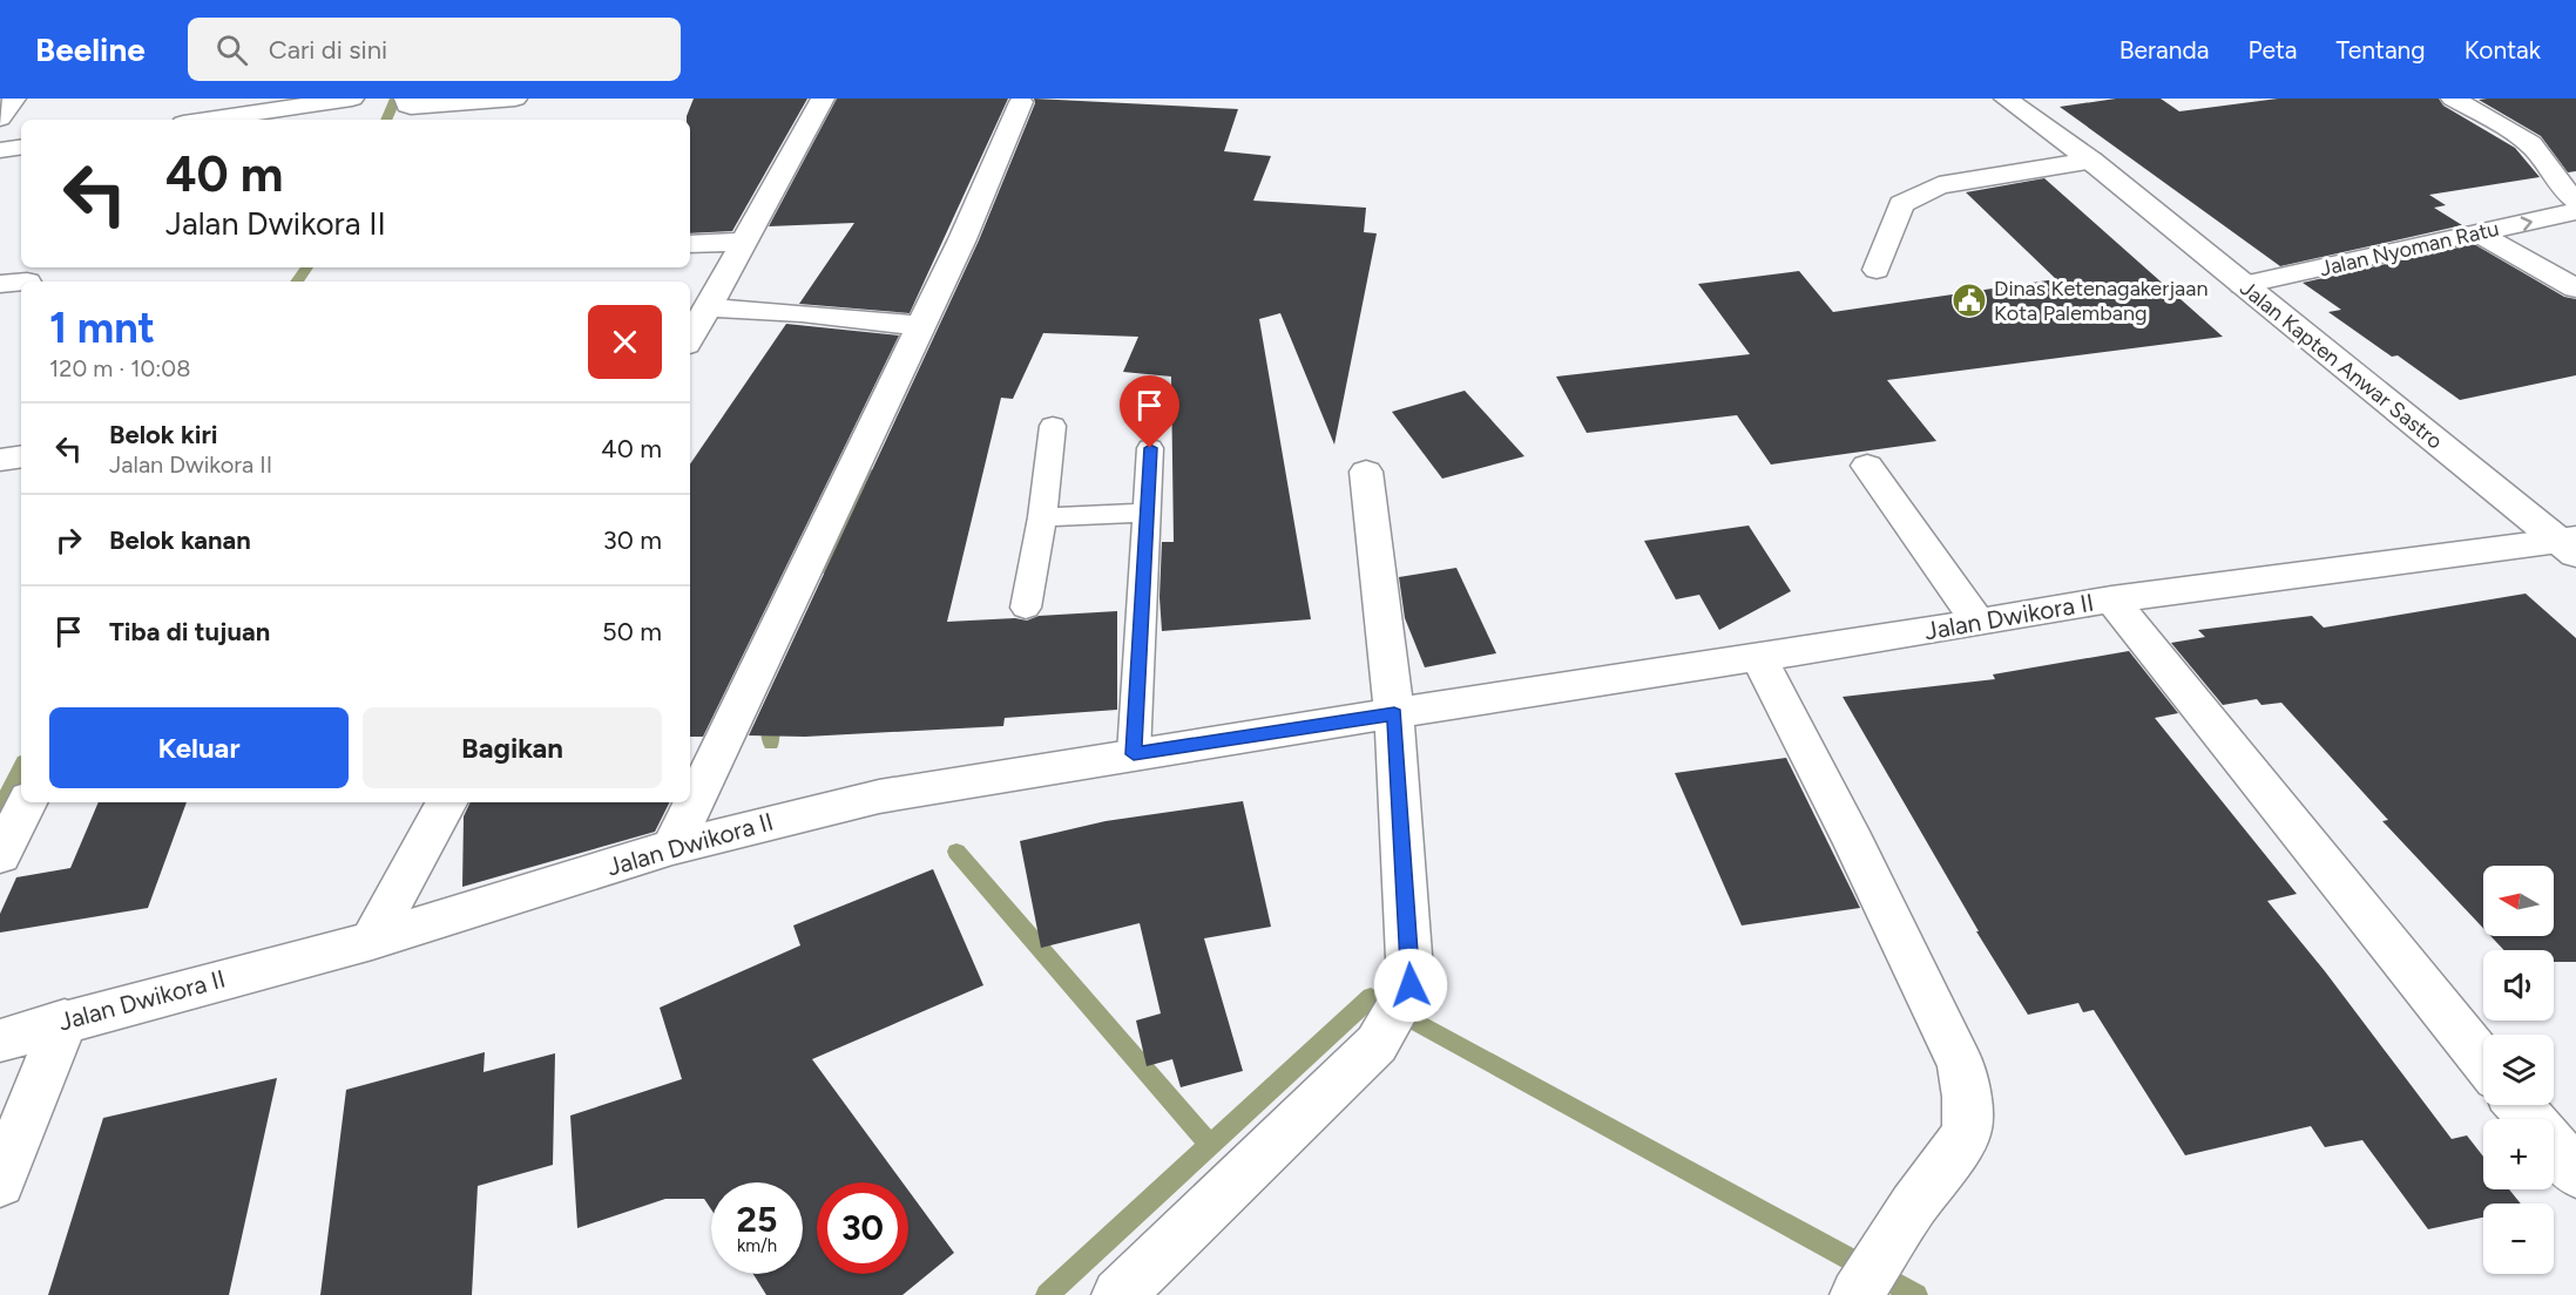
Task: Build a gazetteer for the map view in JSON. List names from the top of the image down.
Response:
{
  "streets": {
    "street": ["Jalan Nyoman Ratu", "Jalan Kapten Anwar Sastro", "Jalan Dwikora II"]
  },
  "crossings": [
    ["Jalan Nyoman Ratu", "Jalan Kapten Anwar Sastro"],
    ["Jalan Kapten Anwar Sastro", "Jalan Dwikora II"]
  ],
  "places": {
    "public building": ["Dinas Ketenagakerjaan Kota Palembang"]
  },
  "north": "left",
  "page": {
    "header": "Beeline",
    "search": "Cari di sini",
    "nav": [
      "Beranda",
      "Peta",
      "Tentang",
      "Kontak"
    ],
    "turn": ["40 m", "Jalan Dwikora II"],
    "heading": ["1 mnt", "120 m · 10:08"],
    "list": [
      {
        "name": "Belok kiri",
        "note": "Jalan Dwikora II",
        "value": "40 m"
      },
      {
        "name": "Belok kanan",
        "value": "30 m"
      },
      {
        "name": "Tiba di tujuan",
        "value": "50 m"
      }
    ],
    "buttons": ["Keluar", "Bagikan"],
    "map_buttons": ["+", "−"],
    "speed": "25 km/h",
    "limit": "30"
  }
}
